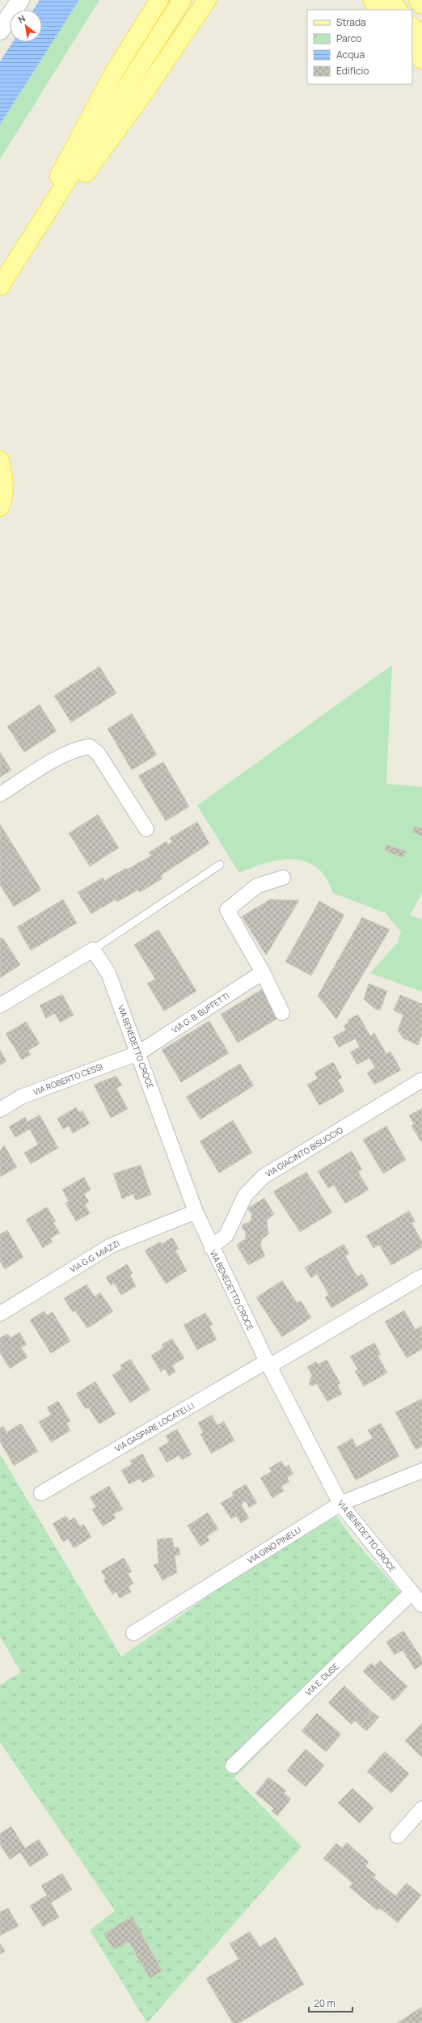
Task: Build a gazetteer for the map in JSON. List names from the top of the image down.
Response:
{
  "streets": {
    "street": [
      "VIA G. B. BUFFETTI",
      "VIA BENEDETTO CROCE",
      "VIA ROBERTO CESSI",
      "VIA GIACINTO BISUCCIO",
      "VIA G.G. MIAZZI",
      "VIA GASPARE LOCATELLI",
      "VIA GINO PINELLI",
      "VIA E. DUSE"
    ]
  },
  "crossings": [
    ["VIA G. B. BUFFETTI", "VIA BENEDETTO CROCE"],
    ["VIA G. B. BUFFETTI", "VIA ROBERTO CESSI"],
    ["VIA BENEDETTO CROCE", "VIA ROBERTO CESSI"],
    ["VIA BENEDETTO CROCE", "VIA GIACINTO BISUCCIO"],
    ["VIA BENEDETTO CROCE", "VIA G.G. MIAZZI"],
    ["VIA BENEDETTO CROCE", "VIA GASPARE LOCATELLI"],
    ["VIA BENEDETTO CROCE", "VIA GINO PINELLI"],
    ["VIA BENEDETTO CROCE", "VIA E. DUSE"]
  ],
  "legend": [
    "Strada",
    "Parco",
    "Acqua",
    "Edificio"
  ],
  "scale_bar": "20 m",
  "north": "top left"
}
